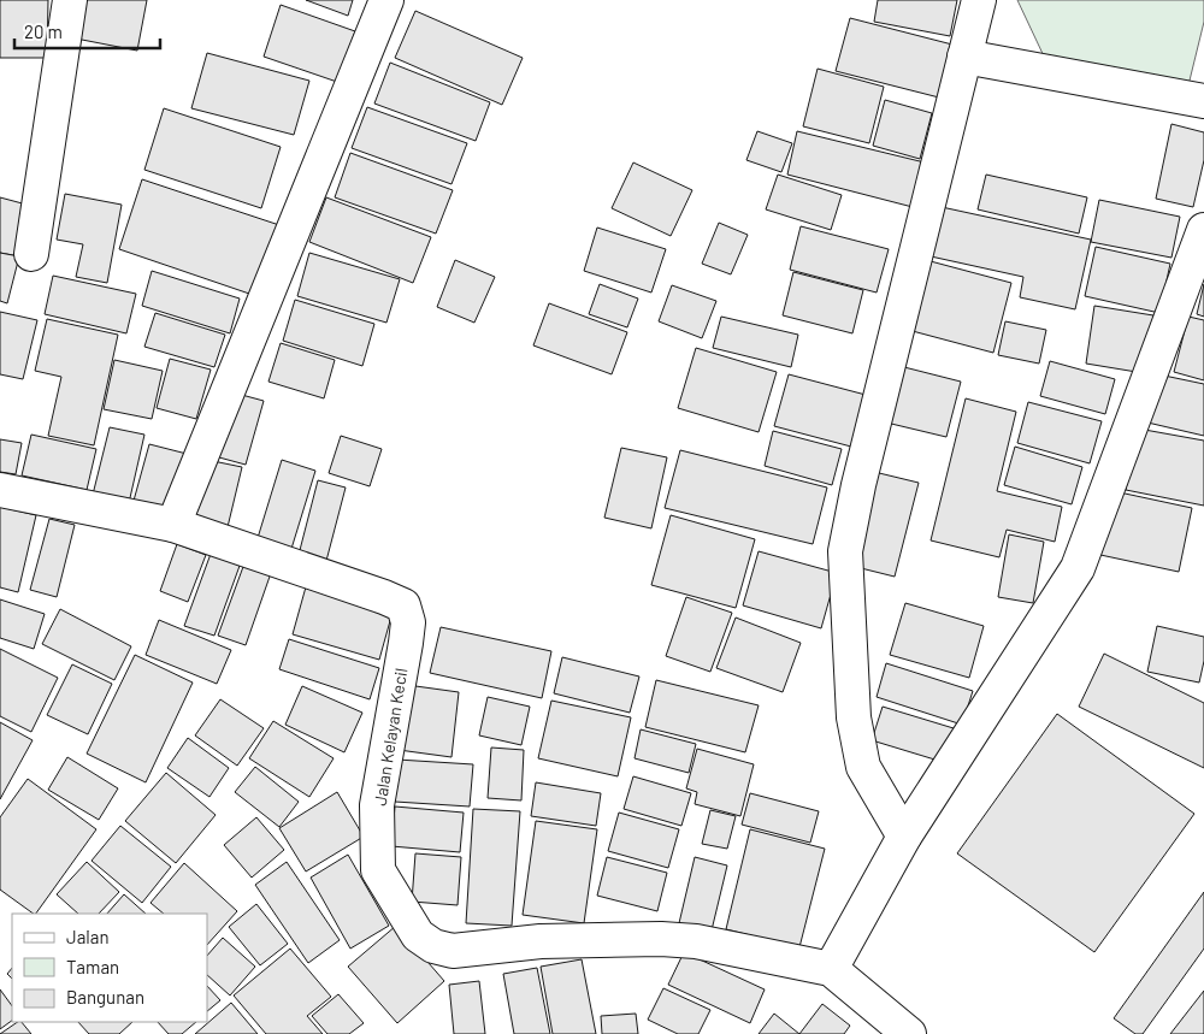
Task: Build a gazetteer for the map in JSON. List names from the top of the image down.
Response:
{
  "streets": {
    "street": ["Jalan Kelayan Kecil"]
  },
  "legend": ["Jalan", "Taman", "Bangunan"],
  "scale_bar": "20 m"
}
